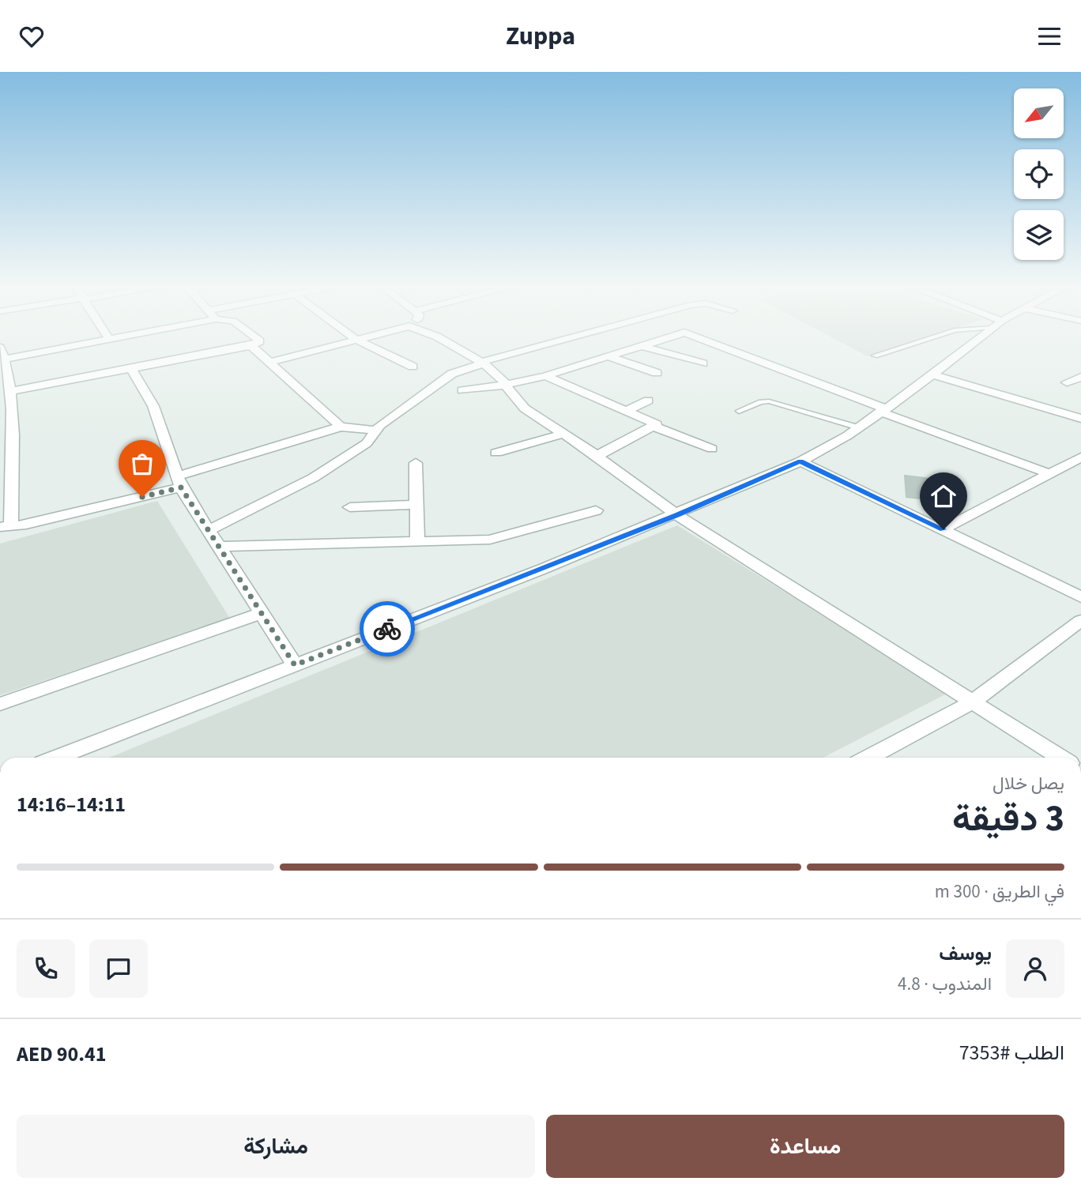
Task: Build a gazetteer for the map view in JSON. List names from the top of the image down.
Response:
{
  "north": "bottom left",
  "page": {
    "header": "Zuppa",
    "heading": ["3 دقيقة", "يصل خلال", "14:11–14:16"],
    "panel": [
      "يوسف",
      "المندوب · 4.8",
      "الطلب #7353",
      "AED 90.41"
    ],
    "bar": "في الطريق · 300 m",
    "buttons": ["مساعدة", "مشاركة"]
  }
}
